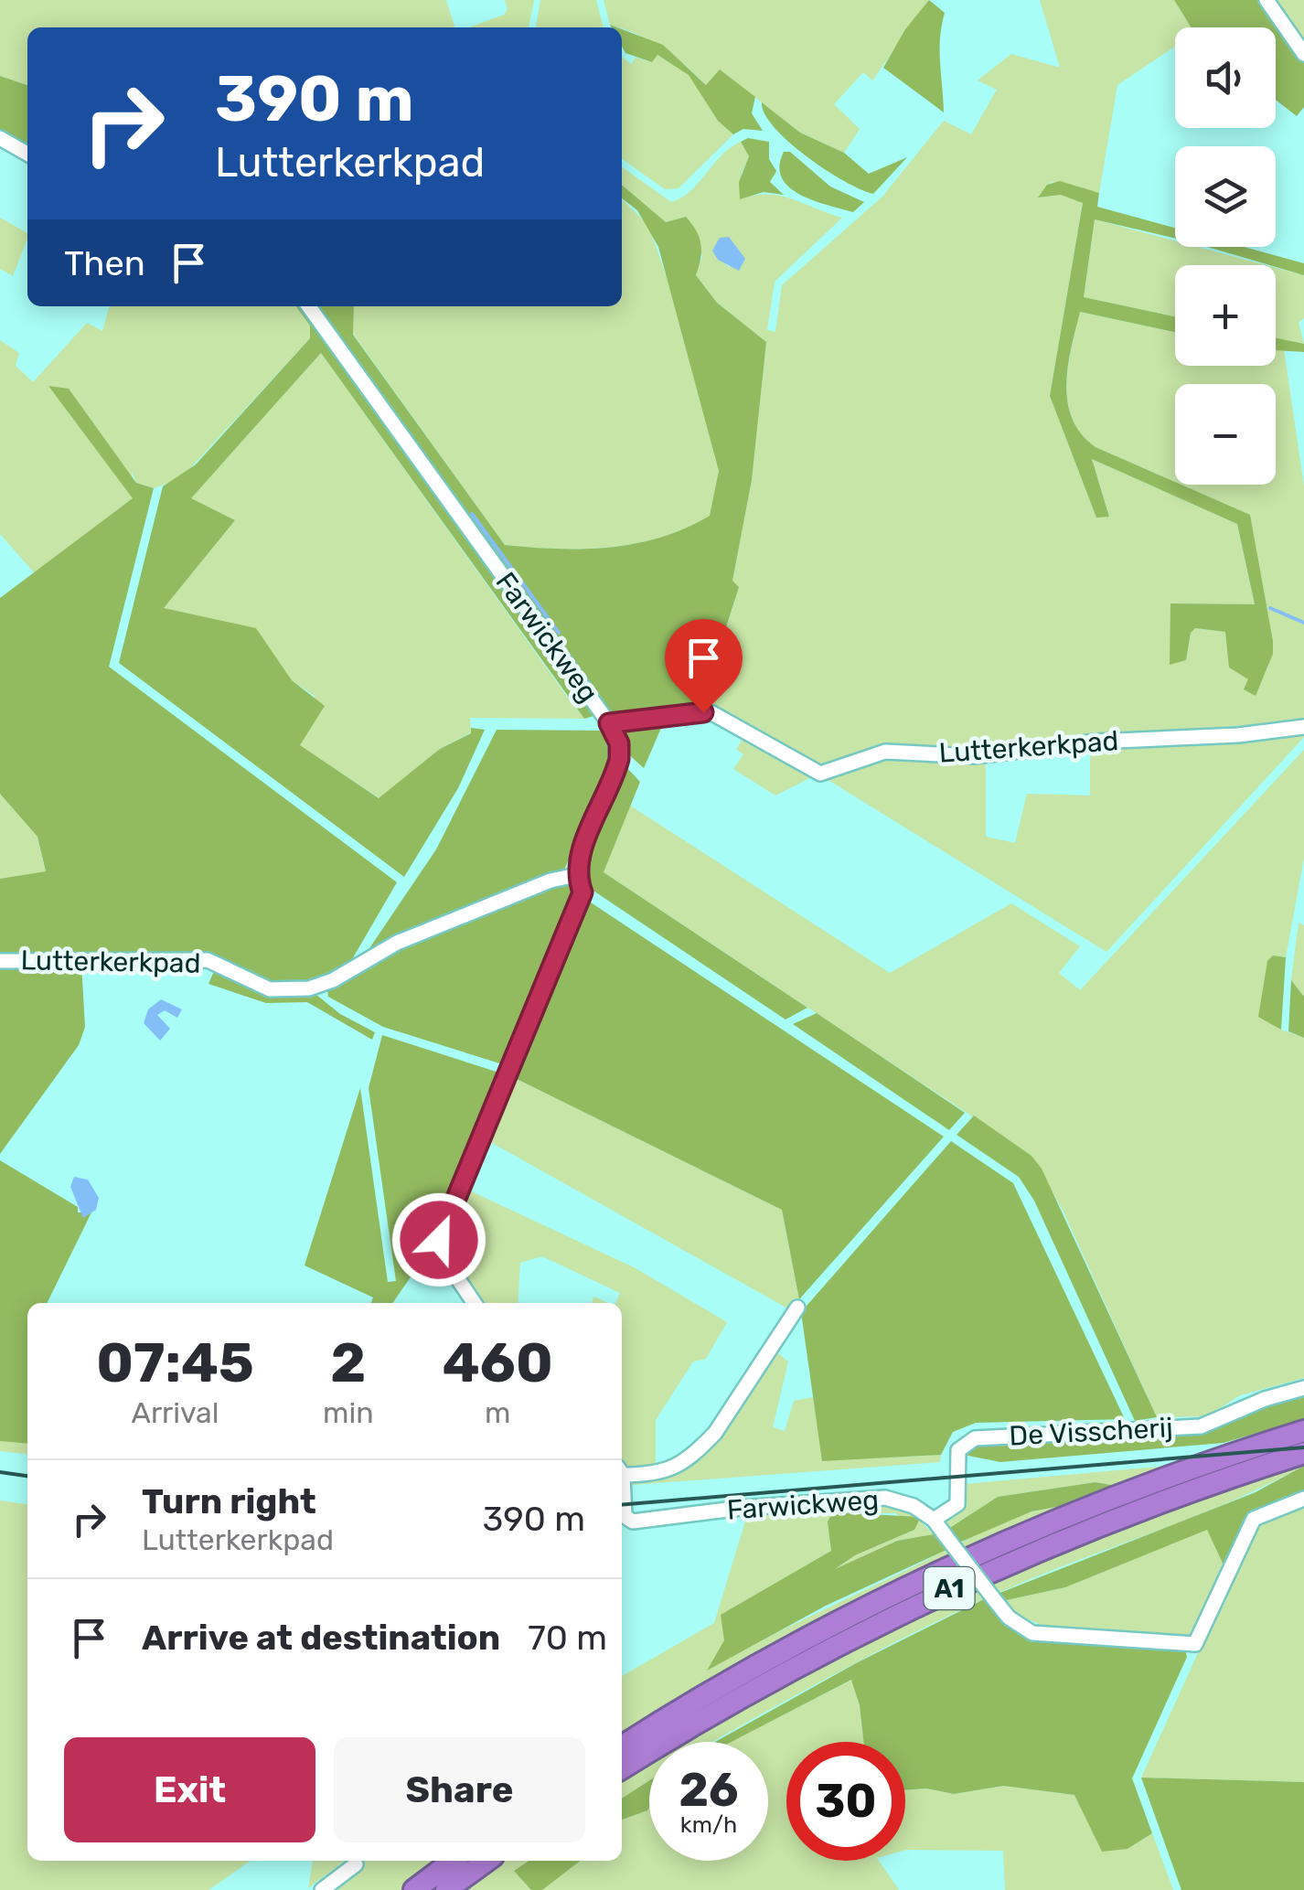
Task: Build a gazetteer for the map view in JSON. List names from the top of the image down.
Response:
{
  "streets": {
    "highway": ["A1"],
    "street": ["Farwickweg", "Lutterkerkpad", "De Visscherij"]
  },
  "crossings": [
    ["Farwickweg", "Lutterkerkpad"],
    ["Farwickweg", "De Visscherij"]
  ],
  "page": {
    "map_buttons": ["+", "−"],
    "turn": ["390 m", "Lutterkerkpad"],
    "then": "Then",
    "eta": [
      "07:45",
      "Arrival",
      "2",
      "min",
      "460",
      "m"
    ],
    "list": [
      {
        "name": "Turn right",
        "note": "Lutterkerkpad",
        "value": "390 m"
      },
      {
        "name": "Arrive at destination",
        "value": "70 m"
      }
    ],
    "buttons": ["Exit", "Share"],
    "speed": "26 km/h",
    "limit": "30"
  }
}
